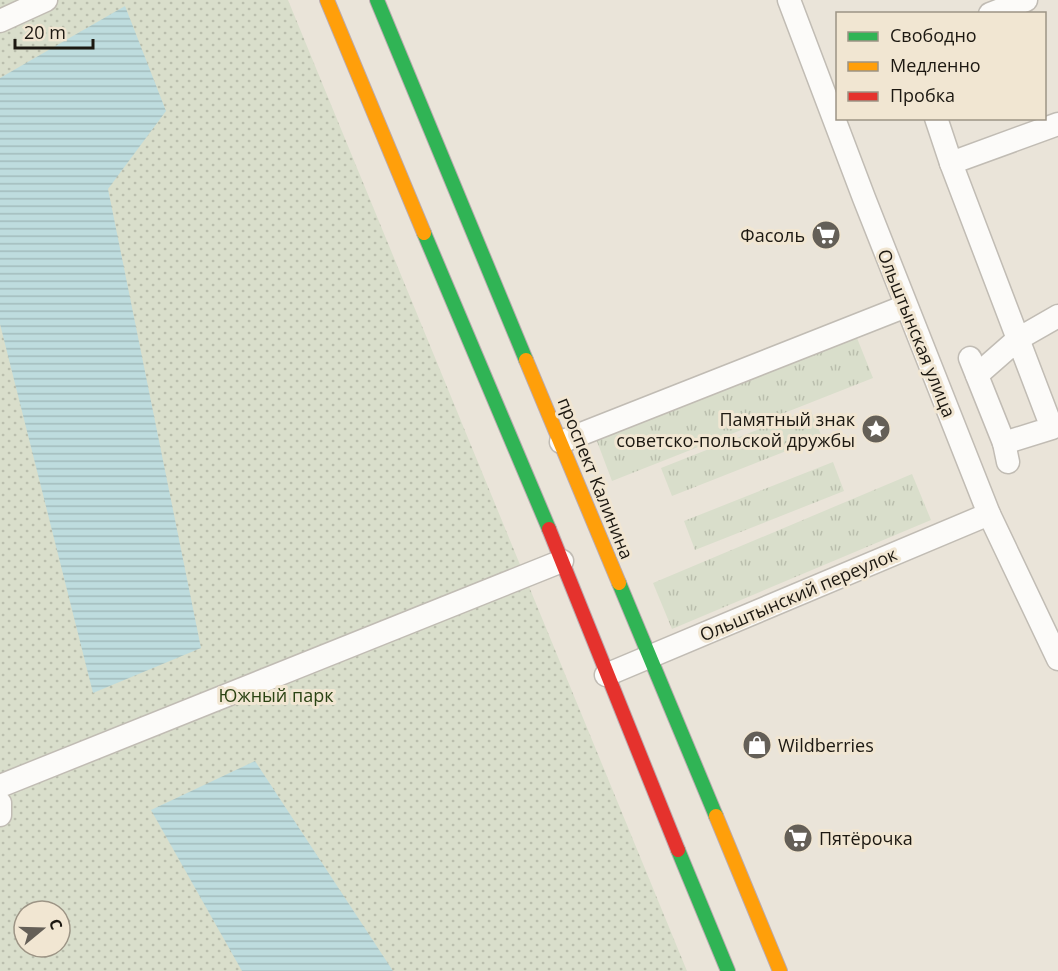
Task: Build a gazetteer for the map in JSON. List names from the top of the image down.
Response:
{
  "streets": {
    "main road": ["проспект Калинина"],
    "street": ["Ольштынская улица", "Ольштынский переулок"]
  },
  "crossings": [
    ["Ольштынская улица", "Ольштынский переулок"],
    ["проспект Калинина", "Ольштынский переулок"]
  ],
  "parks": ["Южный парк"],
  "places": {
    "supermarket": ["Фасоль", "Пятёрочка"],
    "place": ["Памятный знак советско-польской дружбы"],
    "shop": ["Wildberries"]
  },
  "legend": ["Свободно", "Медленно", "Пробка"],
  "scale_bar": "20 m",
  "north": "right"
}
